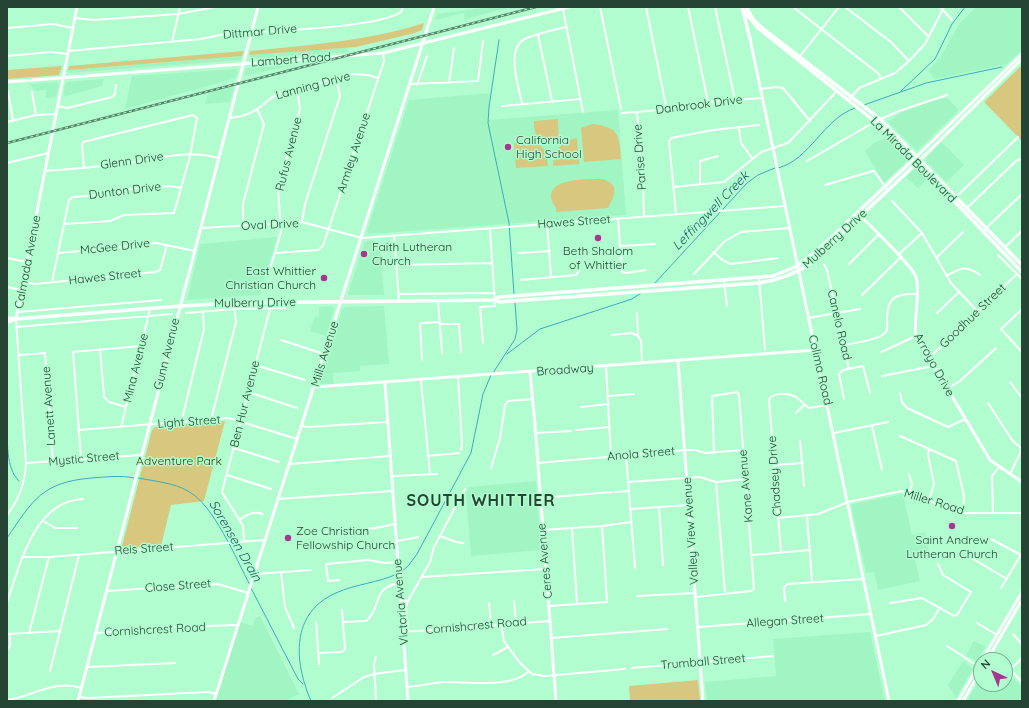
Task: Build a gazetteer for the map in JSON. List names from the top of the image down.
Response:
{
  "streets": {
    "main road": ["La Mirada Boulevard", "Mulberry Drive"],
    "street": [
      "Dittmar Drive",
      "Lambert Road",
      "Lanning Drive",
      "Danbrook Drive",
      "Armley Avenue",
      "Rufus Avenue",
      "Parise Drive",
      "Glenn Drive",
      "Dunton Drive",
      "Hawes Street",
      "Oval Drive",
      "McGee Drive",
      "Calmada Avenue",
      "Goodhue Street",
      "Canelo Road",
      "Gunn Avenue",
      "Mills Avenue",
      "Arroyo Drive",
      "Mina Avenue",
      "Broadway",
      "Colima Road",
      "Ben Hur Avenue",
      "Lanett Avenue",
      "Light Street",
      "Anola Street",
      "Mystic Street",
      "Chadsey Drive",
      "Kane Avenue",
      "Miller Road",
      "Valley View Avenue",
      "Reis Street",
      "Ceres Avenue",
      "Close Street",
      "Victoria Avenue",
      "Allegan Street",
      "Cornishcrest Road",
      "Trumball Street"
    ]
  },
  "crossings": [
    ["Dittmar Drive", "Calmada Avenue"],
    ["Dittmar Drive", "Gunn Avenue"],
    ["Lambert Road", "Armley Avenue"],
    ["Lambert Road", "Calmada Avenue"],
    ["Lambert Road", "Gunn Avenue"],
    ["Lambert Road", "Mills Avenue"],
    ["Lanning Drive", "Armley Avenue"],
    ["Lanning Drive", "Rufus Avenue"],
    ["Lanning Drive", "Gunn Avenue"],
    ["Danbrook Drive", "Parise Drive"],
    ["Danbrook Drive", "Colima Road"],
    ["Armley Avenue", "Rufus Avenue"],
    ["Armley Avenue", "Oval Drive"],
    ["Rufus Avenue", "Oval Drive"],
    ["Parise Drive", "Hawes Street"],
    ["La Mirada Boulevard", "Mulberry Drive"],
    ["Glenn Drive", "Calmada Avenue"],
    ["Glenn Drive", "Gunn Avenue"],
    ["Hawes Street", "Oval Drive"],
    ["Hawes Street", "McGee Drive"],
    ["Hawes Street", "Calmada Avenue"],
    ["Hawes Street", "Mills Avenue"],
    ["Hawes Street", "Colima Road"],
    ["Oval Drive", "Gunn Avenue"],
    ["Oval Drive", "Mills Avenue"],
    ["Mulberry Drive", "Calmada Avenue"],
    ["Mulberry Drive", "Gunn Avenue"],
    ["Mulberry Drive", "Mills Avenue"],
    ["Mulberry Drive", "Arroyo Drive"],
    ["Mulberry Drive", "Mina Avenue"],
    ["Mulberry Drive", "Colima Road"],
    ["Mulberry Drive", "Ben Hur Avenue"],
    ["McGee Drive", "Gunn Avenue"],
    ["Calmada Avenue", "Lanett Avenue"],
    ["Calmada Avenue", "Mystic Street"],
    ["Goodhue Street", "Arroyo Drive"],
    ["Gunn Avenue", "Light Street"],
    ["Gunn Avenue", "Mystic Street"],
    ["Gunn Avenue", "Reis Street"],
    ["Gunn Avenue", "Close Street"],
    ["Gunn Avenue", "Cornishcrest Road"],
    ["Mills Avenue", "Broadway"],
    ["Mills Avenue", "Light Street"],
    ["Mills Avenue", "Reis Street"],
    ["Mills Avenue", "Close Street"],
    ["Mills Avenue", "Cornishcrest Road"],
    ["Mina Avenue", "Light Street"],
    ["Broadway", "Colima Road"],
    ["Broadway", "Valley View Avenue"],
    ["Broadway", "Ceres Avenue"],
    ["Broadway", "Victoria Avenue"],
    ["Colima Road", "Miller Road"],
    ["Colima Road", "Allegan Street"],
    ["Ben Hur Avenue", "Light Street"],
    ["Ben Hur Avenue", "Reis Street"],
    ["Lanett Avenue", "Mystic Street"],
    ["Anola Street", "Kane Avenue"],
    ["Anola Street", "Valley View Avenue"],
    ["Anola Street", "Ceres Avenue"],
    ["Valley View Avenue", "Allegan Street"],
    ["Valley View Avenue", "Trumball Street"],
    ["Ceres Avenue", "Cornishcrest Road"],
    ["Victoria Avenue", "Cornishcrest Road"]
  ],
  "districts": ["SOUTH WHITTIER"],
  "water": ["Leffingwell Creek", "Sorensen Drain"],
  "parks": ["Adventure Park"],
  "places": [
    "California High School",
    "Beth Shalom of Whittier",
    "Faith Lutheran Church",
    "East Whittier Christian Church",
    "Saint Andrew Lutheran Church",
    "Zoe Christian Fellowship Church"
  ],
  "north": "top left"
}
